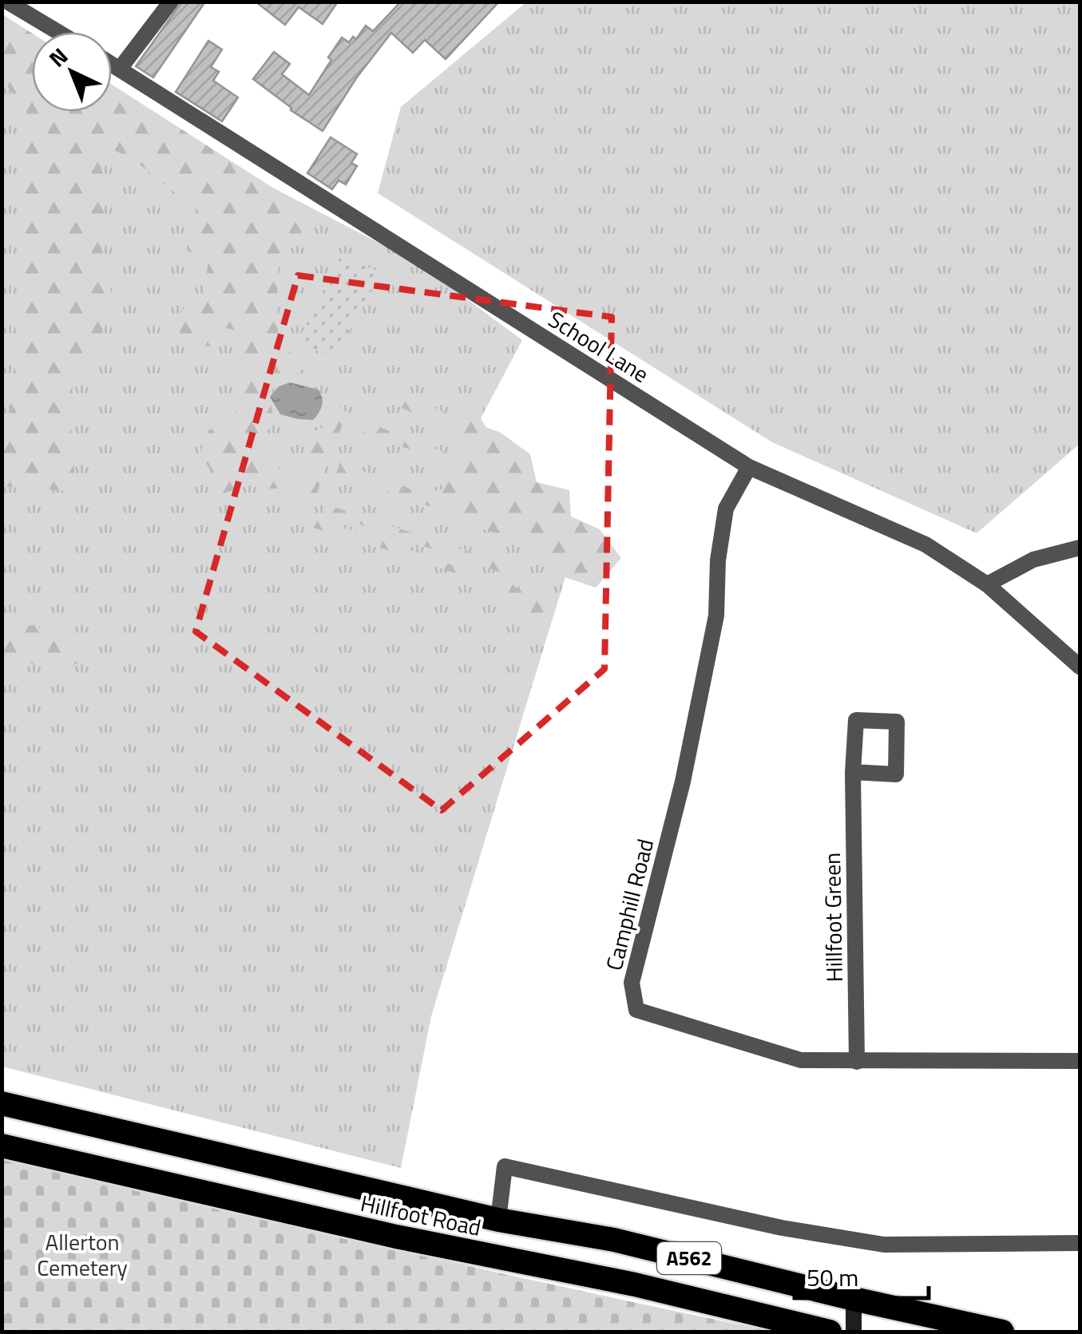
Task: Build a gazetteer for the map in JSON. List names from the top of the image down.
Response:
{
  "streets": {
    "highway": ["Hillfoot Road", "A562"],
    "street": ["School Lane", "Camphill Road", "Hillfoot Green"]
  },
  "crossings": [
    ["School Lane", "Camphill Road"],
    ["Camphill Road", "Hillfoot Green"]
  ],
  "parks": ["Allerton Cemetery"],
  "scale_bar": "50 m",
  "north": "top left"
}
